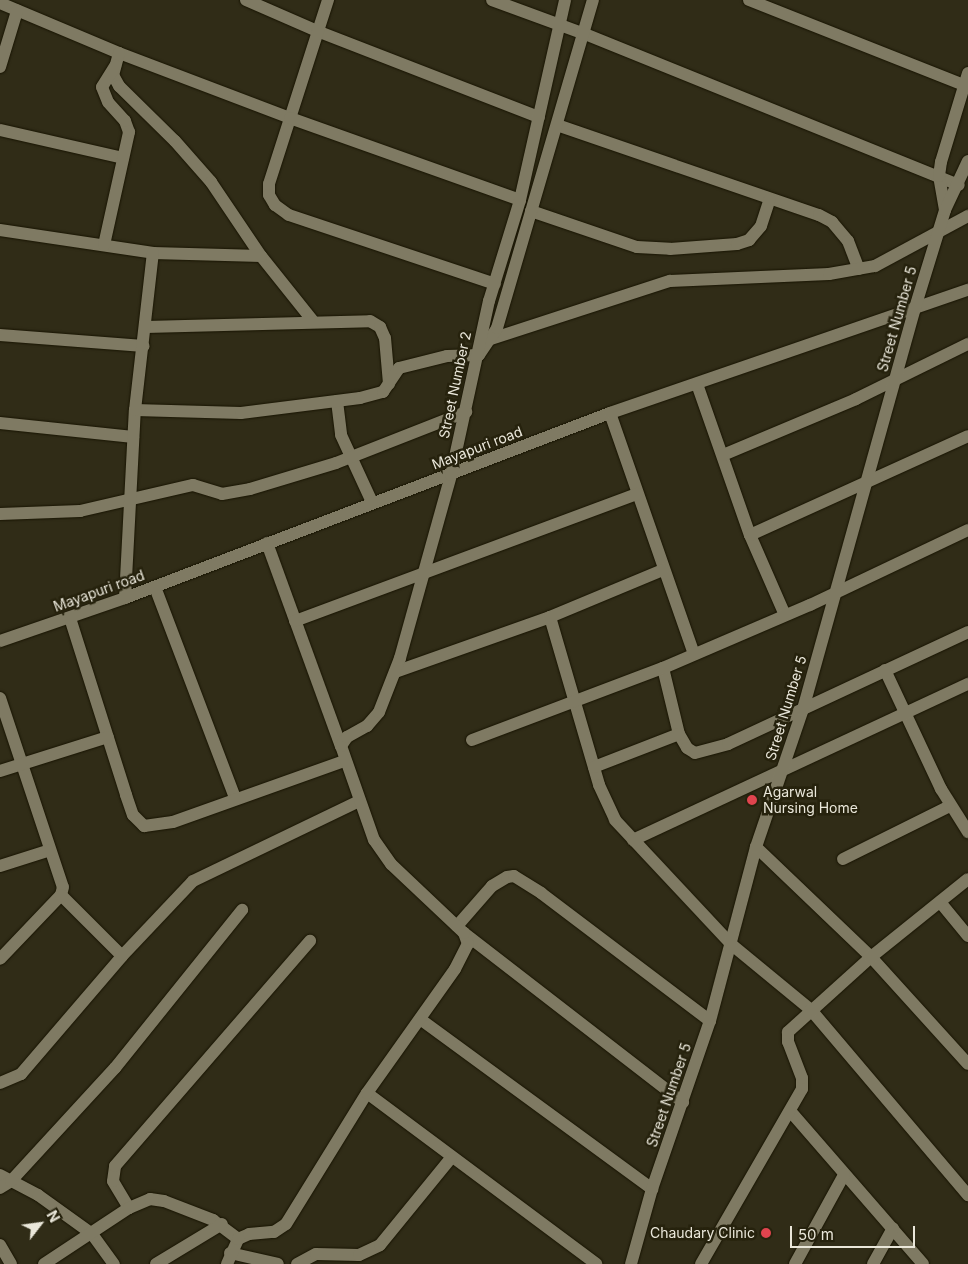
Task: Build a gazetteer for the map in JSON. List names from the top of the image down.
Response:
{
  "streets": {
    "street": ["Street Number 5", "Street Number 2", "Mayapuri road"]
  },
  "crossings": [
    ["Street Number 5", "Mayapuri road"],
    ["Street Number 2", "Mayapuri road"]
  ],
  "places": ["Agarwal Nursing Home", "Chaudary Clinic"],
  "scale_bar": "50 m",
  "north": "top right"
}
